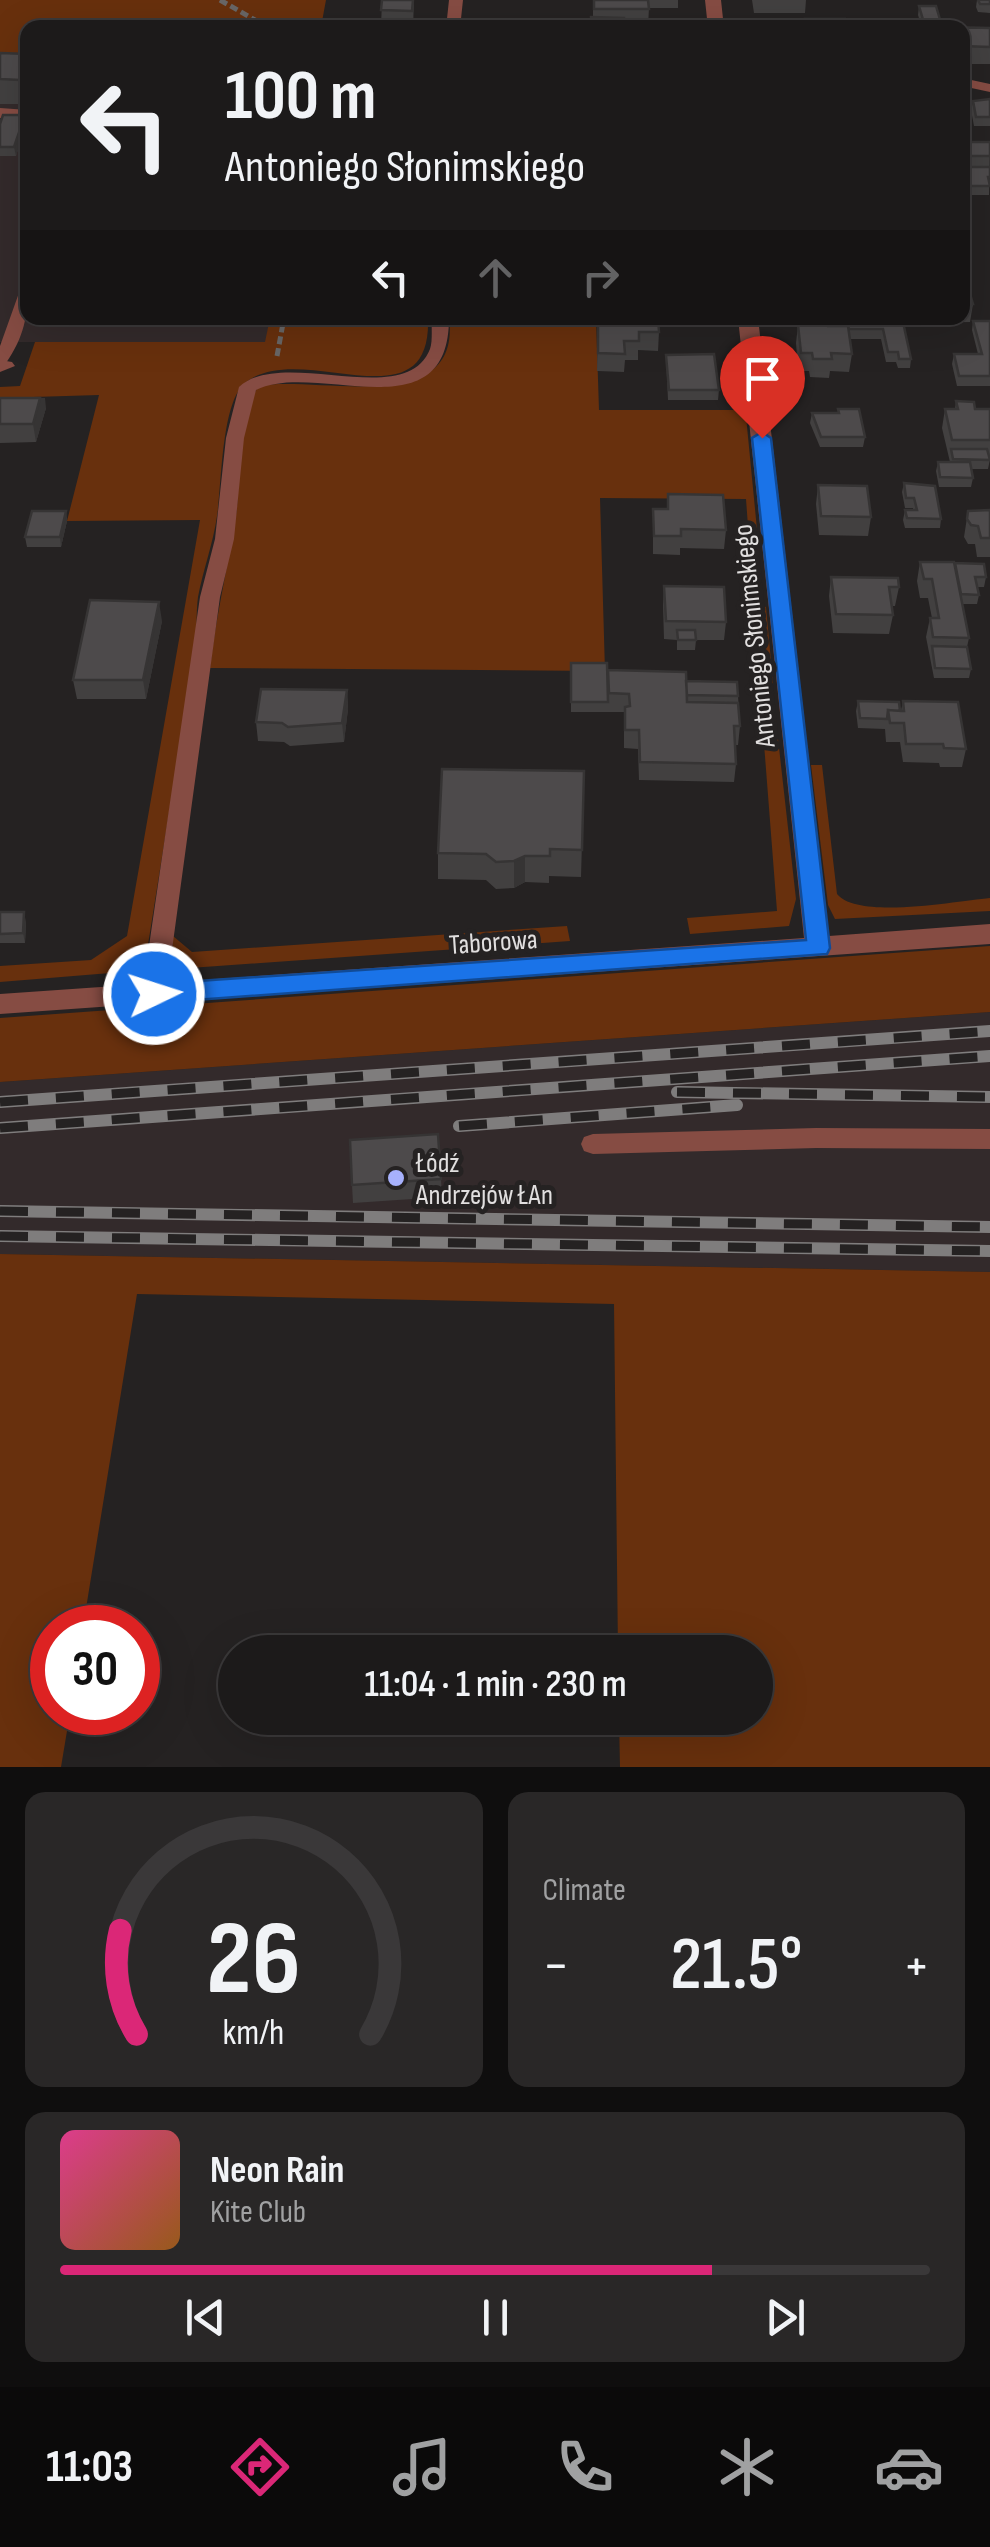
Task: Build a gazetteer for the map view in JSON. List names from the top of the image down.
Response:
{
  "streets": {
    "street": ["Antoniego Słonimskiego", "Taborowa"]
  },
  "crossings": [
    ["Antoniego Słonimskiego", "Taborowa"]
  ],
  "places": ["Łódź Andrzejów ŁAn"],
  "page": {
    "turn": ["100 m", "Antoniego Słonimskiego"],
    "limit": "30",
    "trip": "11:04 · 1 min · 230 m",
    "tile": "Climate",
    "heat": ["−", "21.5°", "+"],
    "song": ["Neon Rain", "Kite Club"],
    "tabs": "11:03",
    "gauge": ["26", "km/h"]
  }
}
